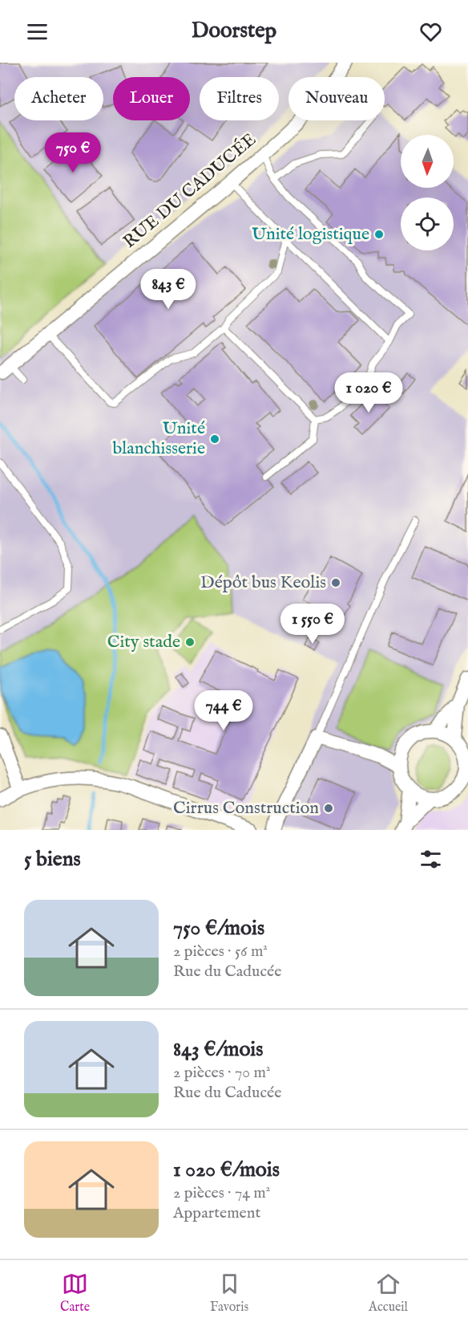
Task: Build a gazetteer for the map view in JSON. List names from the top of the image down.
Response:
{
  "streets": {
    "street": ["RUE DU CADUCÉE"]
  },
  "places": [
    "Unité logistique",
    "Unité blanchisserie",
    "Dépôt bus Keolis",
    "City stade",
    "Cirrus Construction"
  ],
  "north": "bottom",
  "page": {
    "header": "Doorstep",
    "chip": [
      "Acheter",
      "Louer",
      "Filtres",
      "Nouveau"
    ],
    "price": [
      "750 €",
      "843 €",
      "1 020 €",
      "1 550 €",
      "744 €"
    ],
    "heading": "5 biens",
    "list": [
      {
        "name": "750 €/mois",
        "note": "2 pièces · 56 m² · Rue du Caducée"
      },
      {
        "name": "843 €/mois",
        "note": "2 pièces · 70 m² · Rue du Caducée"
      },
      {
        "name": "1 020 €/mois",
        "note": "2 pièces · 74 m² · Appartement"
      }
    ],
    "tabs": ["Carte", "Favoris", "Accueil"]
  }
}
